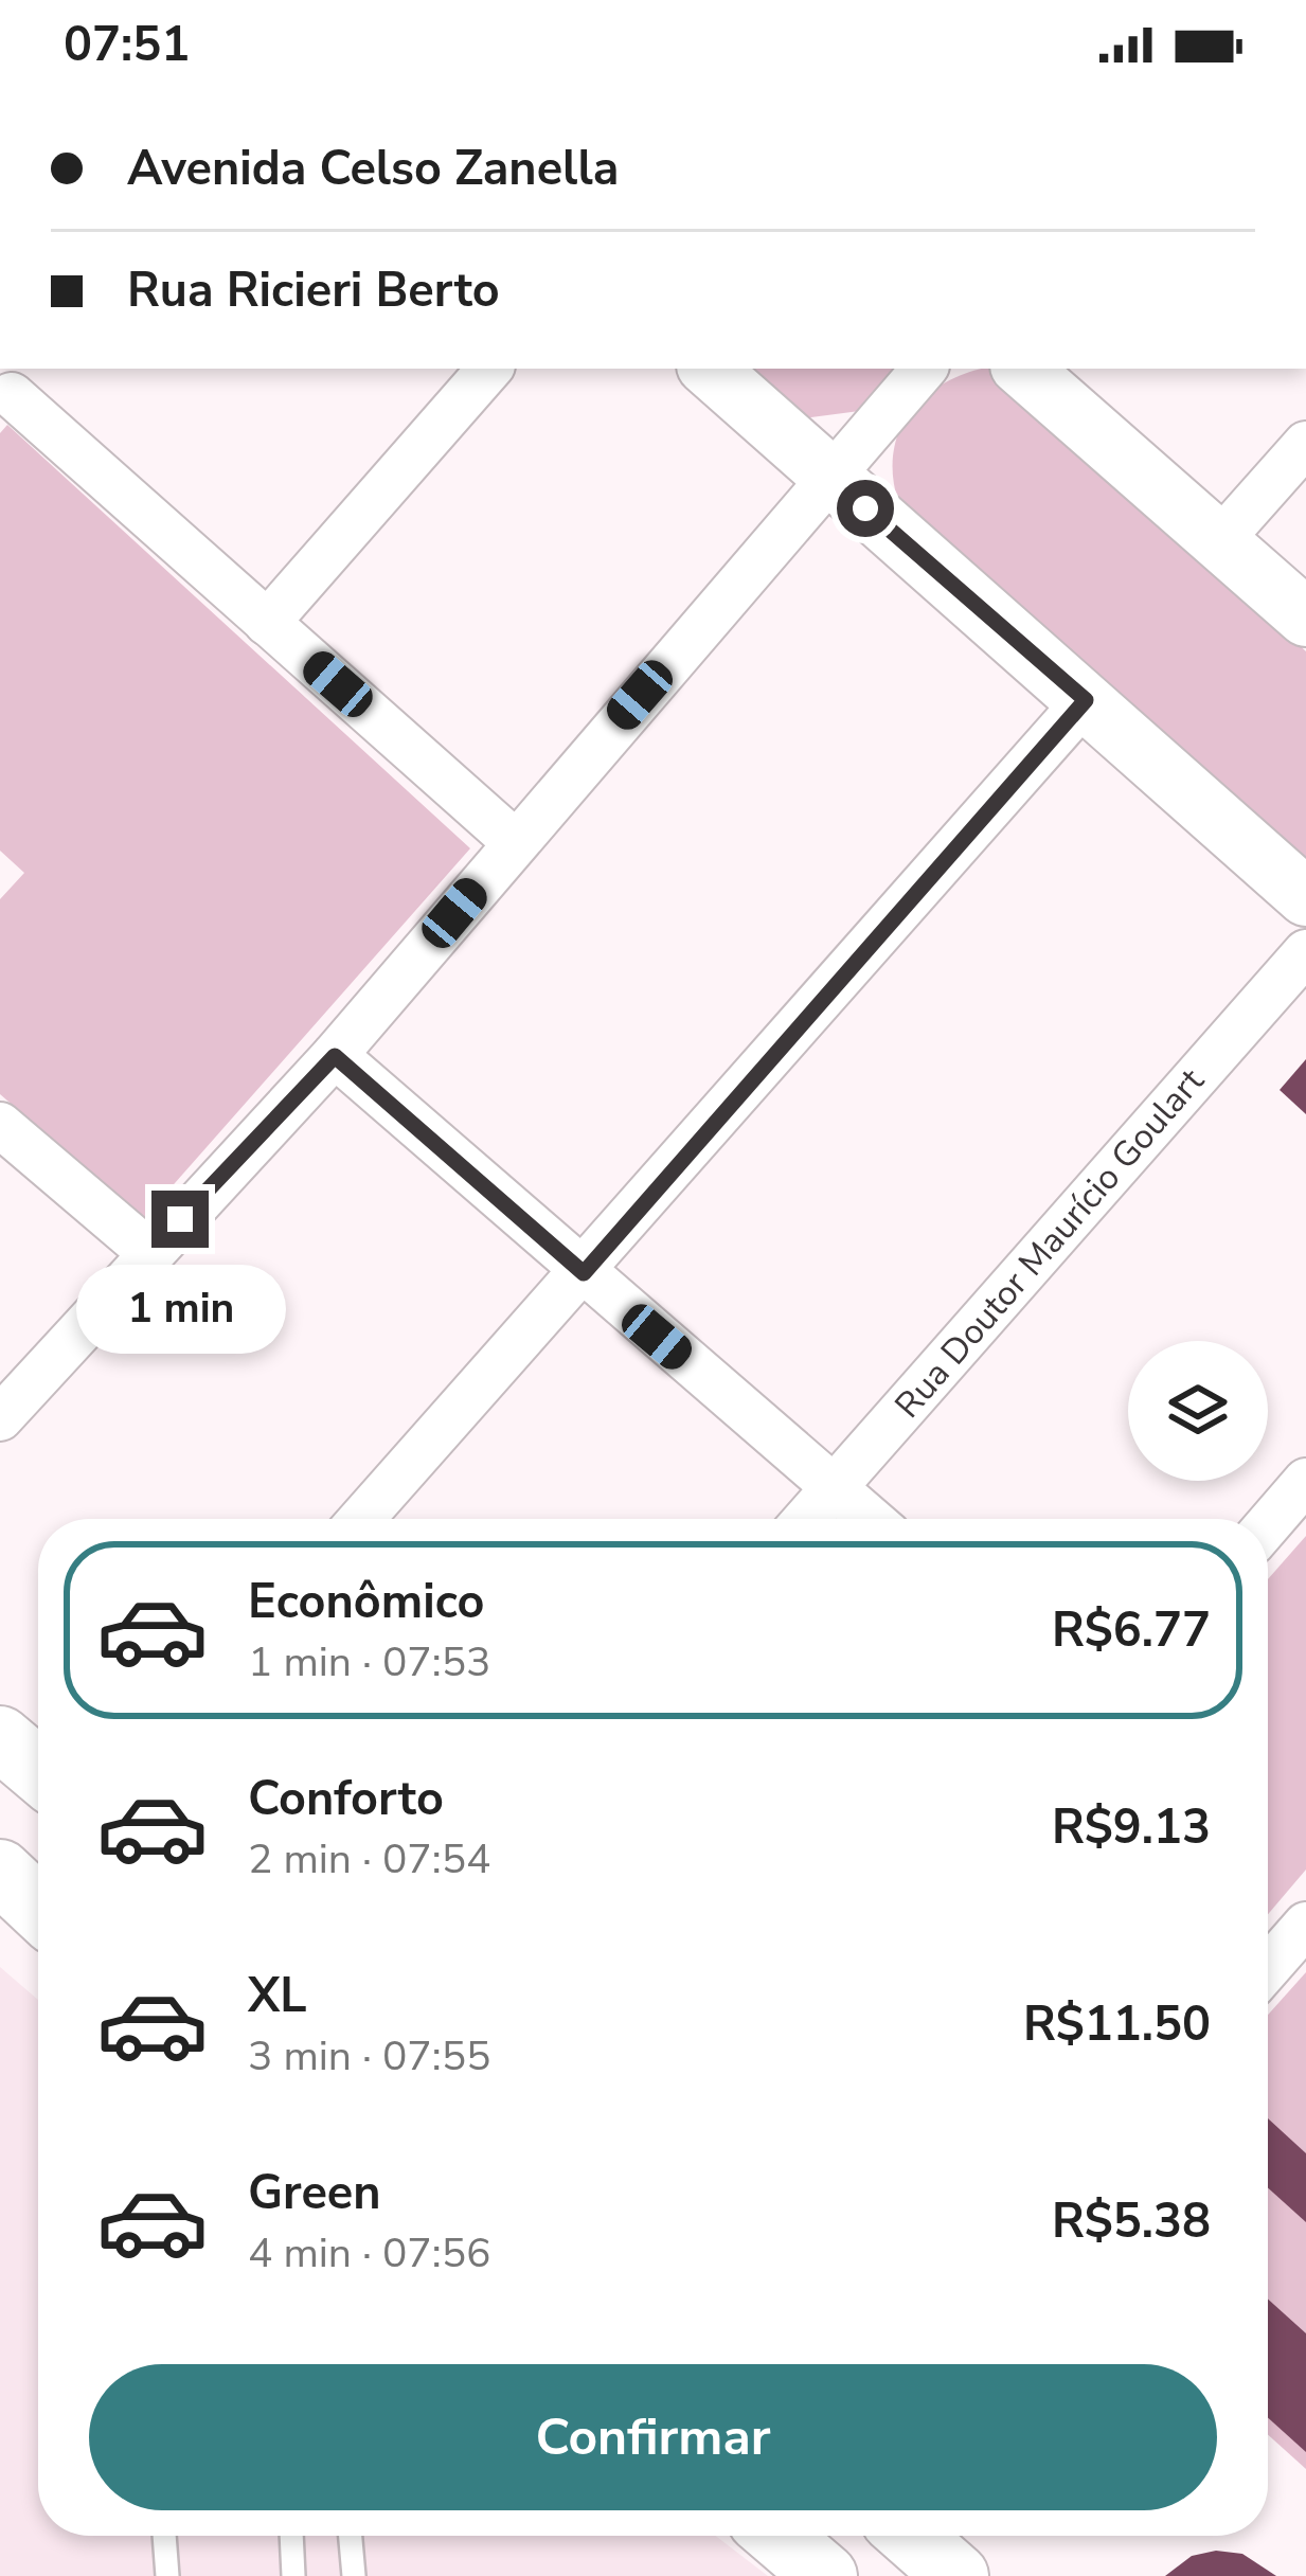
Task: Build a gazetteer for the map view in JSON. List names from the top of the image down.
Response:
{
  "streets": {
    "street": ["Rua Doutor Maurício Goulart"]
  },
  "page": {
    "status": "07:51",
    "banner": ["Avenida Celso Zanella", "Rua Ricieri Berto"],
    "bubble": "1 min",
    "list": [
      {
        "name": "Econômico",
        "note": "1 min · 07:53",
        "value": "R$6.77"
      },
      {
        "name": "Conforto",
        "note": "2 min · 07:54",
        "value": "R$9.13"
      },
      {
        "name": "XL",
        "note": "3 min · 07:55",
        "value": "R$11.50"
      },
      {
        "name": "Green",
        "note": "4 min · 07:56",
        "value": "R$5.38"
      }
    ],
    "buttons": "Confirmar"
  }
}
